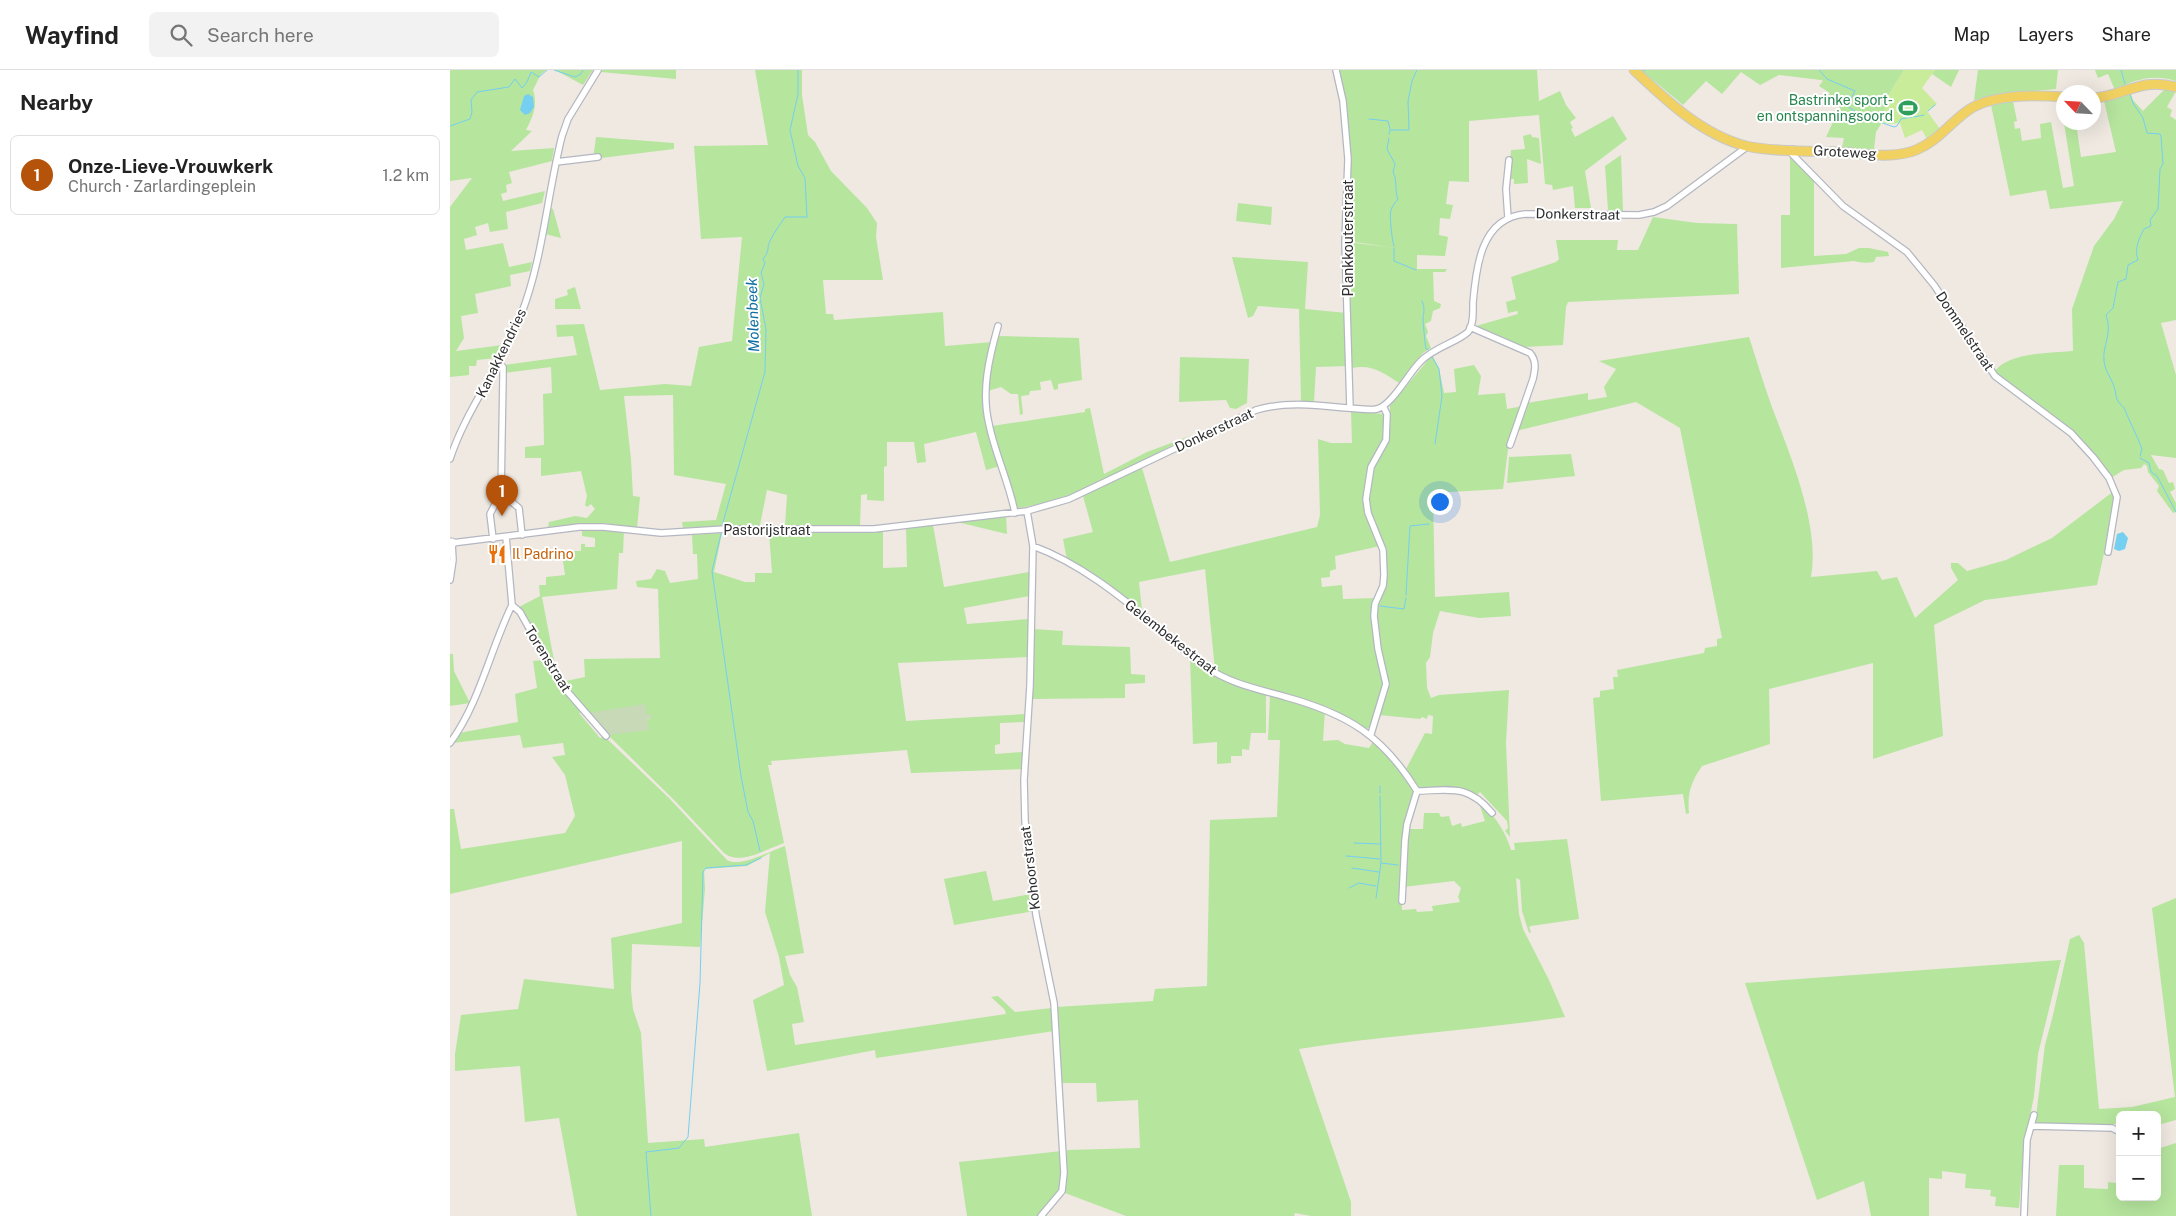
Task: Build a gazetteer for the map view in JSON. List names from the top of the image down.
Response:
{
  "streets": {
    "main road": ["Groteweg"],
    "street": [
      "Donkerstraat",
      "Plankkouterstraat",
      "Dommelstraat",
      "Kanakkendries",
      "Pastorijstraat",
      "Gelembekestraat",
      "Torenstraat",
      "Kohoorstraat"
    ]
  },
  "crossings": [
    ["Groteweg", "Donkerstraat"],
    ["Groteweg", "Dommelstraat"],
    ["Donkerstraat", "Plankkouterstraat"],
    ["Donkerstraat", "Pastorijstraat"],
    ["Donkerstraat", "Kohoorstraat"],
    ["Pastorijstraat", "Torenstraat"],
    ["Pastorijstraat", "Kohoorstraat"],
    ["Gelembekestraat", "Kohoorstraat"]
  ],
  "water": ["Molenbeek"],
  "places": {
    "sports": ["Bastrinke sport- en ontspanningsoord"],
    "restaurant": ["Il Padrino"]
  },
  "north": "top left",
  "page": {
    "header": "Wayfind",
    "search": "Search here",
    "nav": ["Map", "Layers", "Share"],
    "heading": "Nearby",
    "list": [
      {
        "mark": "1",
        "name": "Onze-Lieve-Vrouwkerk",
        "note": "Church · Zarlardingeplein",
        "value": "1.2 km"
      }
    ],
    "pins": "1",
    "map_buttons": ["+", "−"]
  }
}
